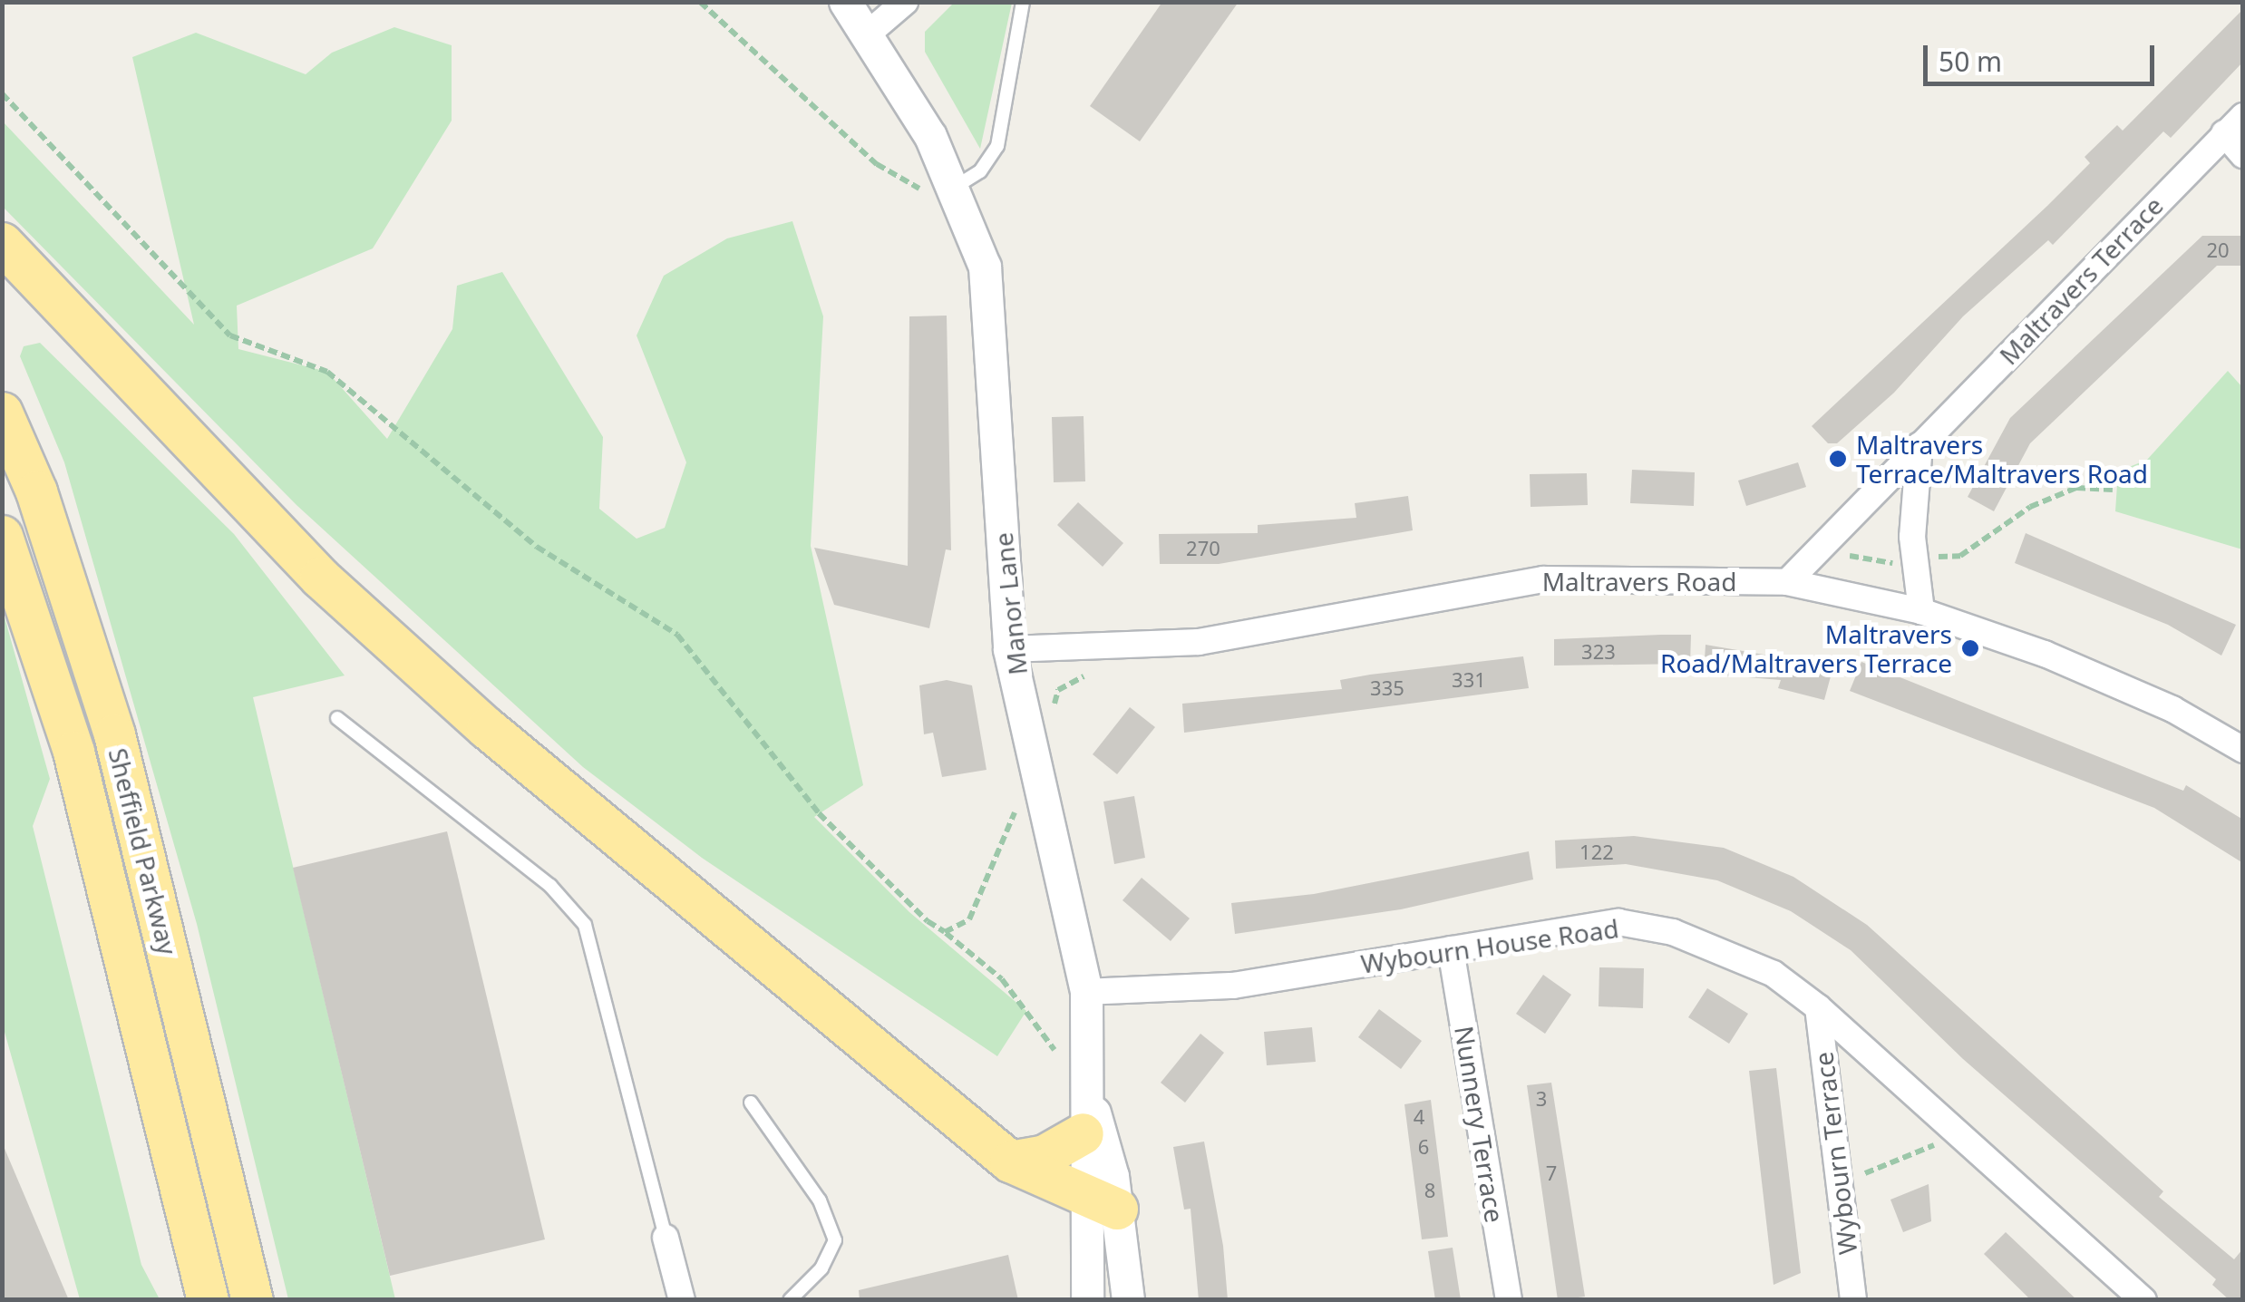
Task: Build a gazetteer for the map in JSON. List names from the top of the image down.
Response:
{
  "streets": {
    "highway": ["Sheffield Parkway"],
    "street": [
      "Maltravers Terrace",
      "Maltravers Road",
      "Manor Lane",
      "Wybourn House Road",
      "Nunnery Terrace",
      "Wybourn Terrace"
    ]
  },
  "crossings": [
    ["Maltravers Terrace", "Maltravers Road"],
    ["Maltravers Road", "Manor Lane"],
    ["Manor Lane", "Wybourn House Road"],
    ["Wybourn House Road", "Nunnery Terrace"],
    ["Wybourn House Road", "Wybourn Terrace"]
  ],
  "places": ["Maltravers Terrace/Maltravers Road", "Maltravers Road/Maltravers Terrace"],
  "house_numbers": [
    "20",
    "270",
    "323",
    "331",
    "335",
    "122",
    "3",
    "4",
    "6",
    "7",
    "8"
  ],
  "scale_bar": "50 m"
}
